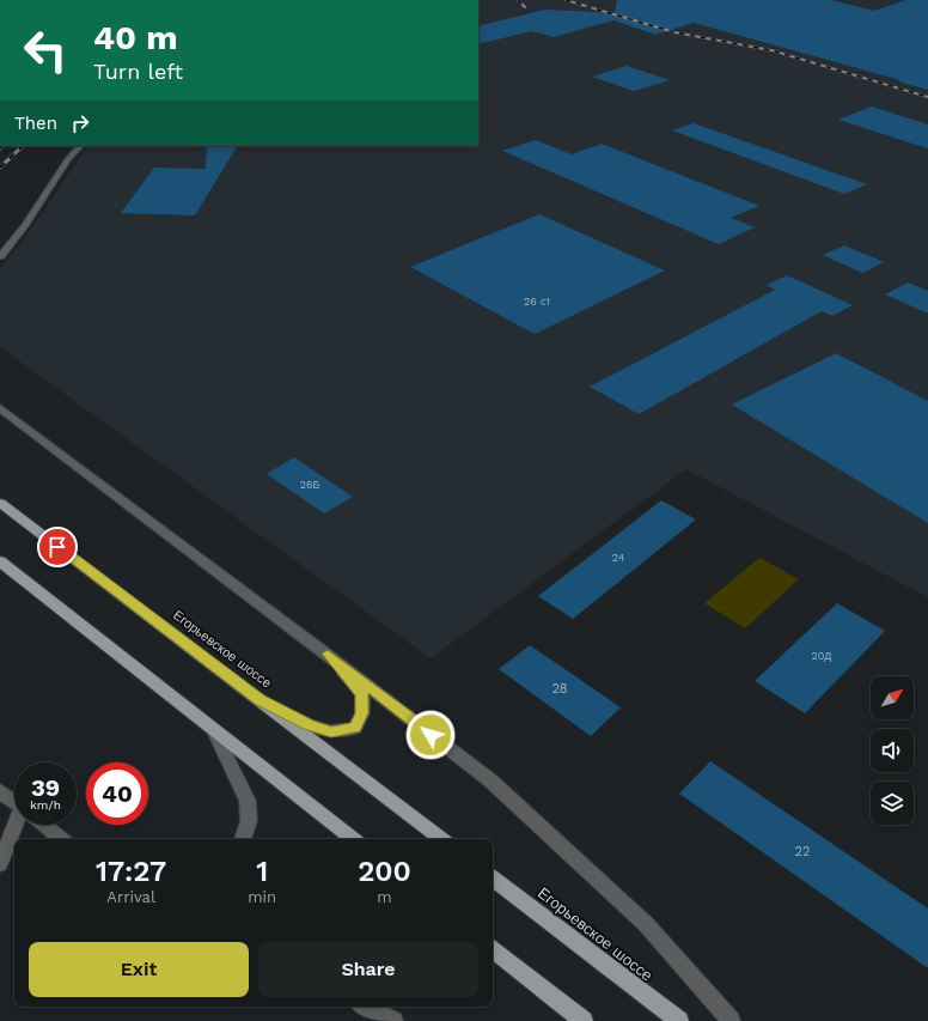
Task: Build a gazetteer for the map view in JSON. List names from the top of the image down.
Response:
{
  "streets": {
    "main road": ["Егорьевское шоссе"]
  },
  "house_numbers": [
    "26 с1",
    "26Б",
    "24",
    "20Д",
    "28",
    "22"
  ],
  "north": "top right",
  "page": {
    "turn": ["40 m", "Turn left"],
    "then": "Then",
    "speed": "39 km/h",
    "limit": "40",
    "eta": [
      "17:27",
      "Arrival",
      "1",
      "min",
      "200",
      "m"
    ],
    "buttons": ["Exit", "Share"]
  }
}
